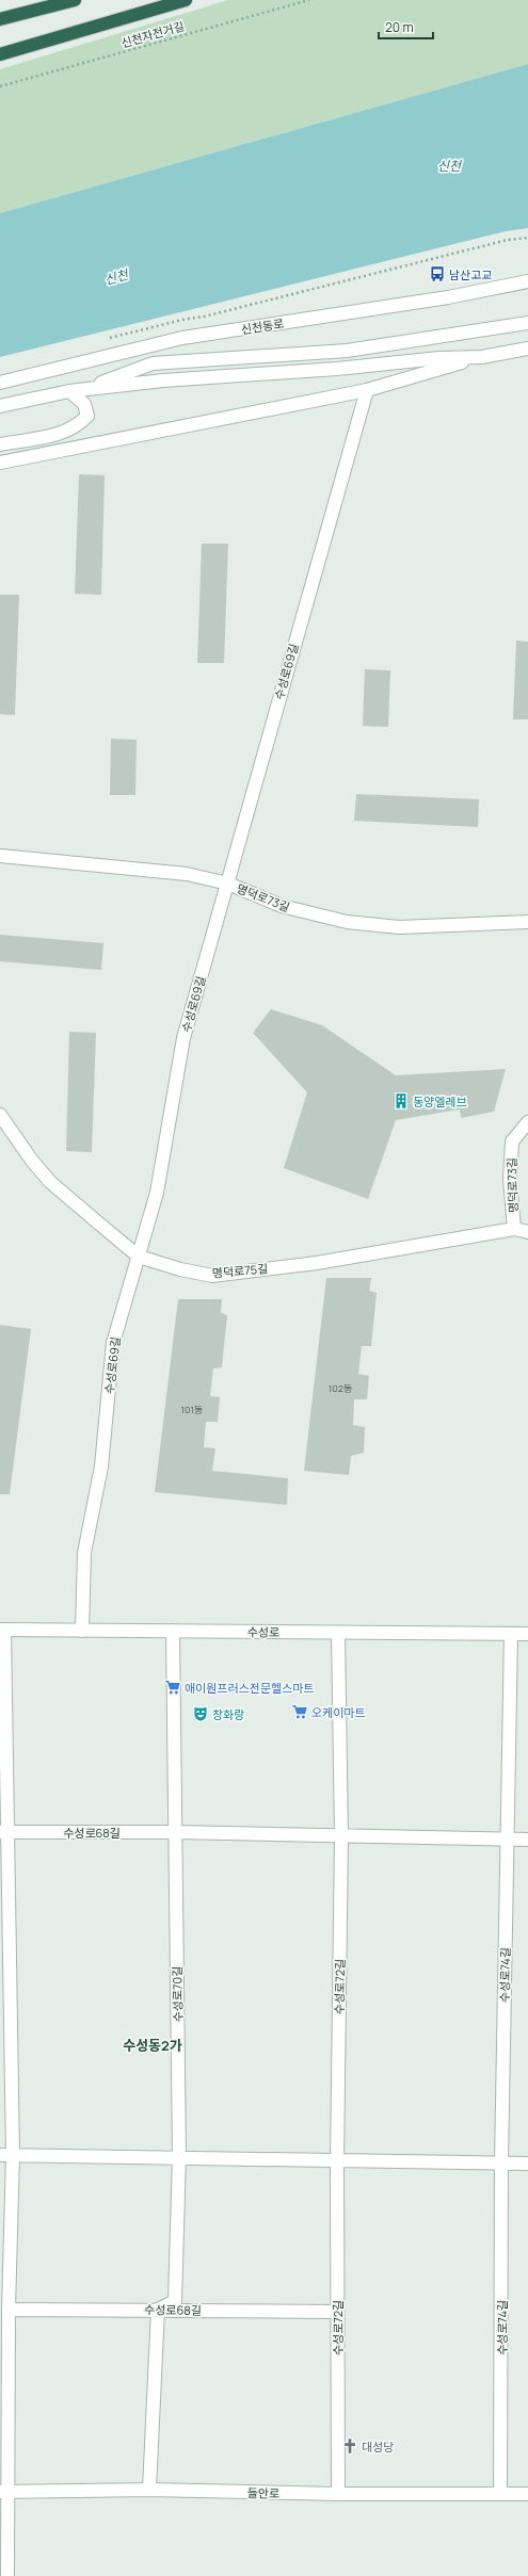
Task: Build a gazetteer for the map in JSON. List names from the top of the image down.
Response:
{
  "streets": {
    "street": [
      "신천동로",
      "수성로69길",
      "명덕로73길",
      "명덕로75길",
      "수성로",
      "수성로68길",
      "수성로74길",
      "수성로72길",
      "수성로70길",
      "들안로"
    ],
    "path": ["신천자전거길"]
  },
  "crossings": [
    ["수성로69길", "명덕로73길"],
    ["수성로69길", "명덕로75길"],
    ["수성로69길", "수성로"],
    ["명덕로73길", "명덕로75길"],
    ["수성로", "수성로74길"],
    ["수성로", "수성로72길"],
    ["수성로", "수성로70길"],
    ["수성로68길", "수성로72길"],
    ["수성로68길", "수성로70길"],
    ["수성로74길", "들안로"],
    ["수성로72길", "들안로"]
  ],
  "districts": ["수성동2가"],
  "water": ["신천"],
  "places": {
    "bus stop": ["남산고교"],
    "building": ["동양엘레브"],
    "supermarket": ["애이원프러스전문헬스마트", "오케이마트"],
    "theatre": ["창화랑"],
    "church": ["대성당"]
  },
  "house_numbers": ["102동", "101동"],
  "scale_bar": "20 m"
}
